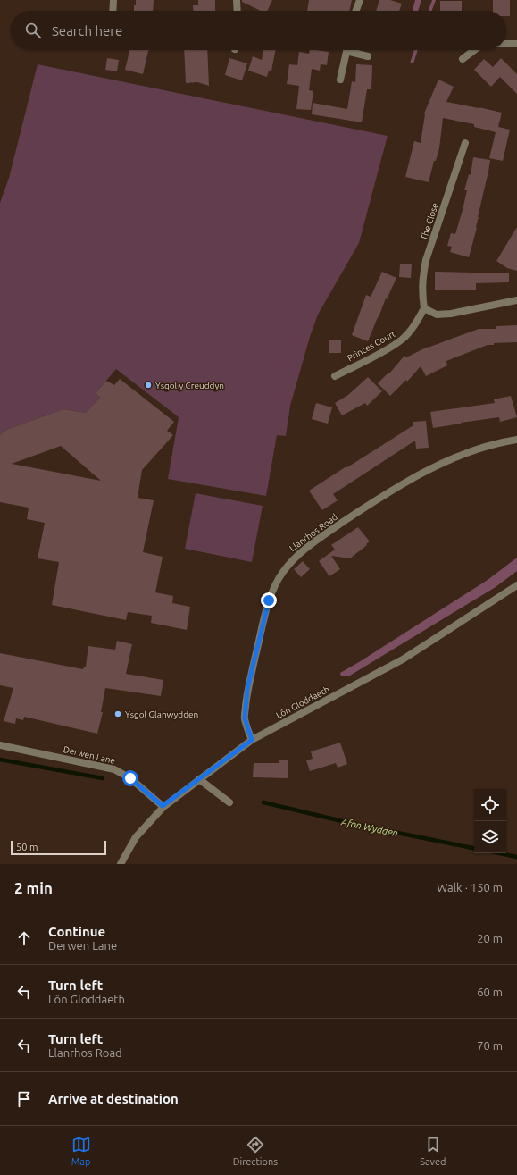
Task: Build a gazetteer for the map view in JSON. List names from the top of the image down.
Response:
{
  "streets": {
    "street": [
      "The Close",
      "Princes Court",
      "Llanrhos Road",
      "Lôn Gloddaeth",
      "Derwen Lane"
    ]
  },
  "crossings": [
    ["The Close", "Princes Court"],
    ["Llanrhos Road", "Lôn Gloddaeth"],
    ["Lôn Gloddaeth", "Derwen Lane"]
  ],
  "water": ["Afon Wydden"],
  "places": ["Ysgol y Creuddyn", "Ysgol Glanwydden"],
  "scale_bar": "50 m",
  "page": {
    "search": "Search here",
    "scale": "50 m",
    "heading": ["2 min", "Walk · 150 m"],
    "list": [
      ["Continue", "Derwen Lane", "20 m"],
      ["Turn left", "Lôn Gloddaeth", "60 m"],
      ["Turn left", "Llanrhos Road", "70 m"],
      "Arrive at destination"
    ],
    "nav": ["Map", "Directions", "Saved"]
  }
}
